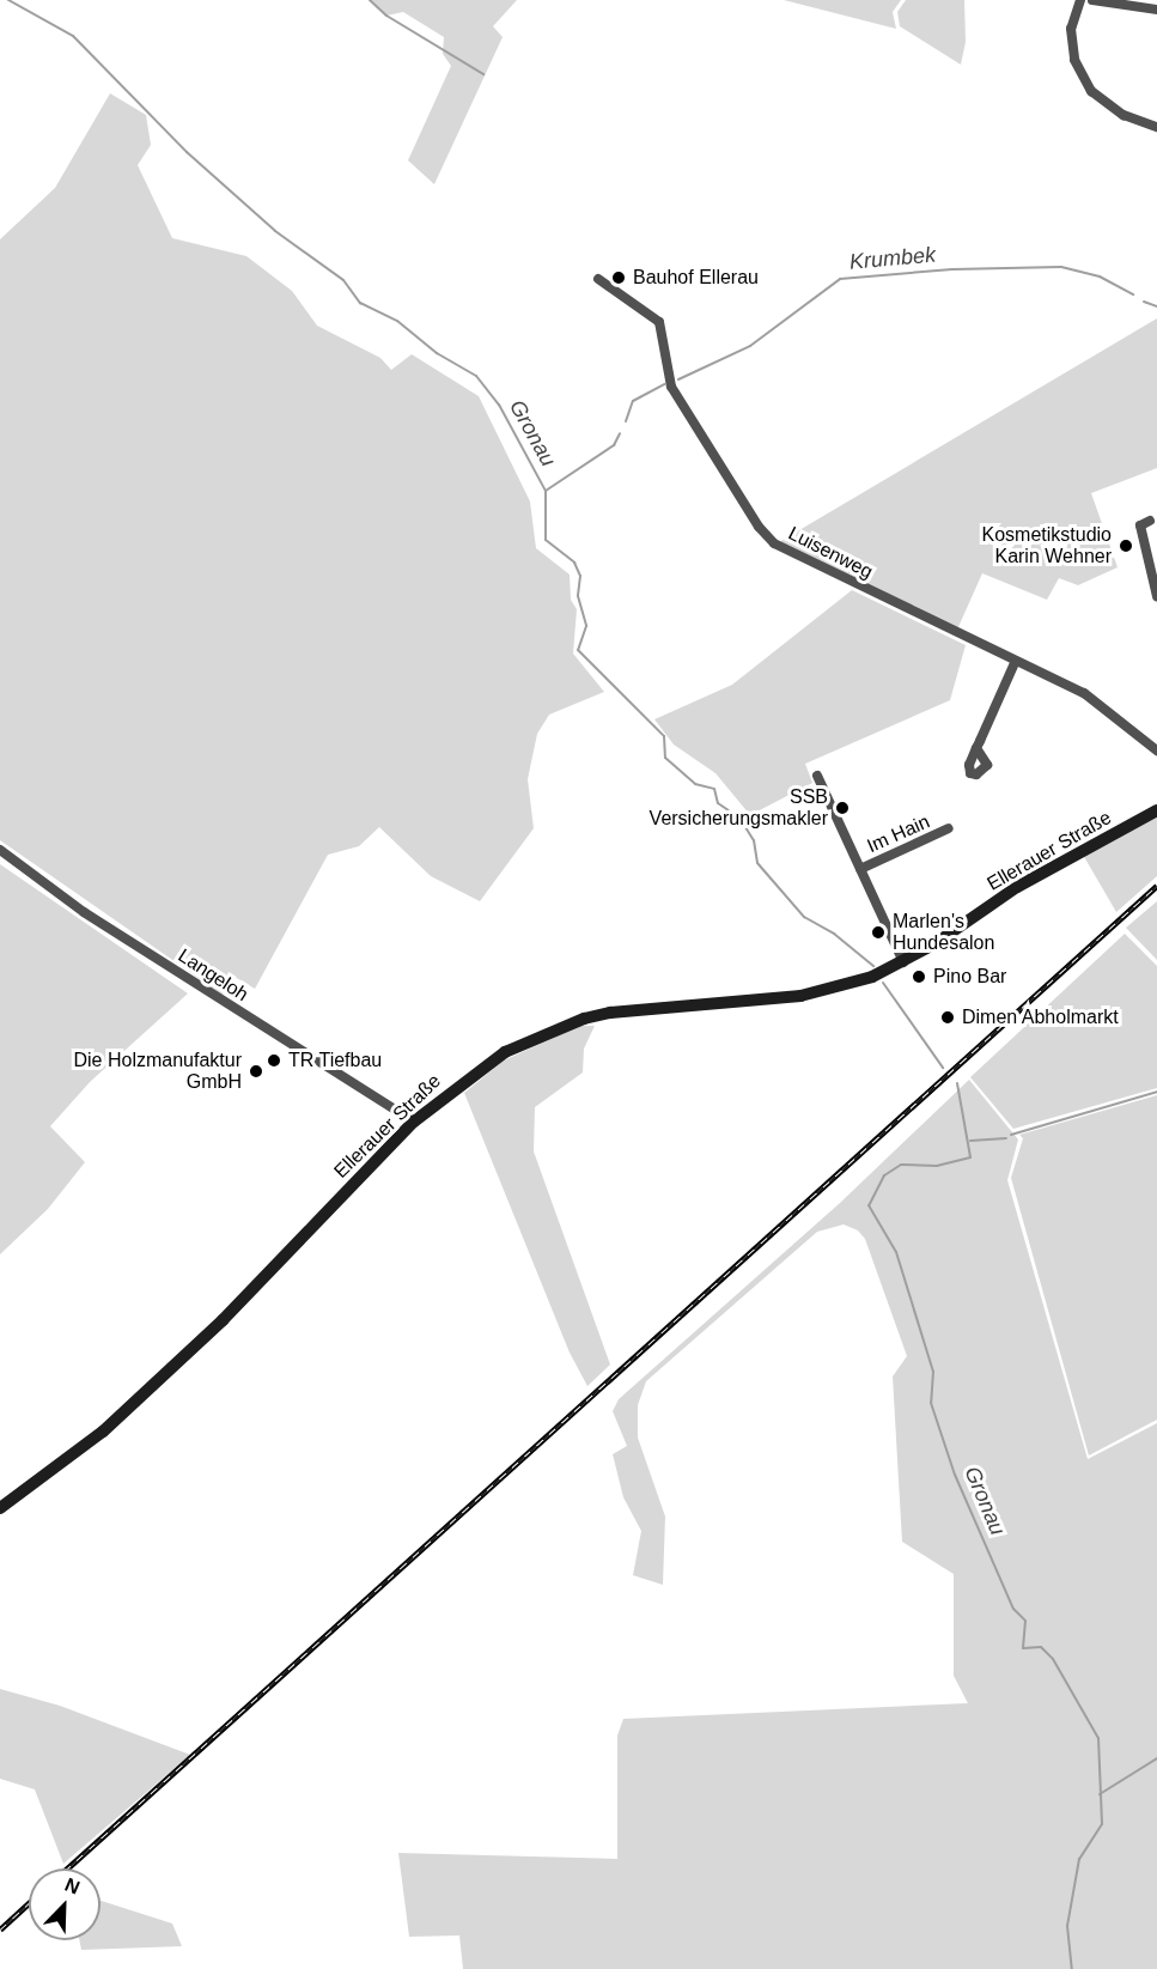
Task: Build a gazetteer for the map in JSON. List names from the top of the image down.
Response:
{
  "streets": {
    "main road": ["Ellerauer Straße"],
    "street": ["Luisenweg", "Im Hain", "Langeloh"]
  },
  "crossings": [
    ["Ellerauer Straße", "Langeloh"]
  ],
  "water": ["Krumbek", "Gronau"],
  "places": [
    "Bauhof Ellerau",
    "Kosmetikstudio Karin Wehner",
    "SSB Versicherungsmakler",
    "Marlen's Hundesalon",
    "Pino Bar",
    "Dimen Abholmarkt",
    "TR Tiefbau",
    "Die Holzmanufaktur GmbH"
  ],
  "north": "top right"
}
